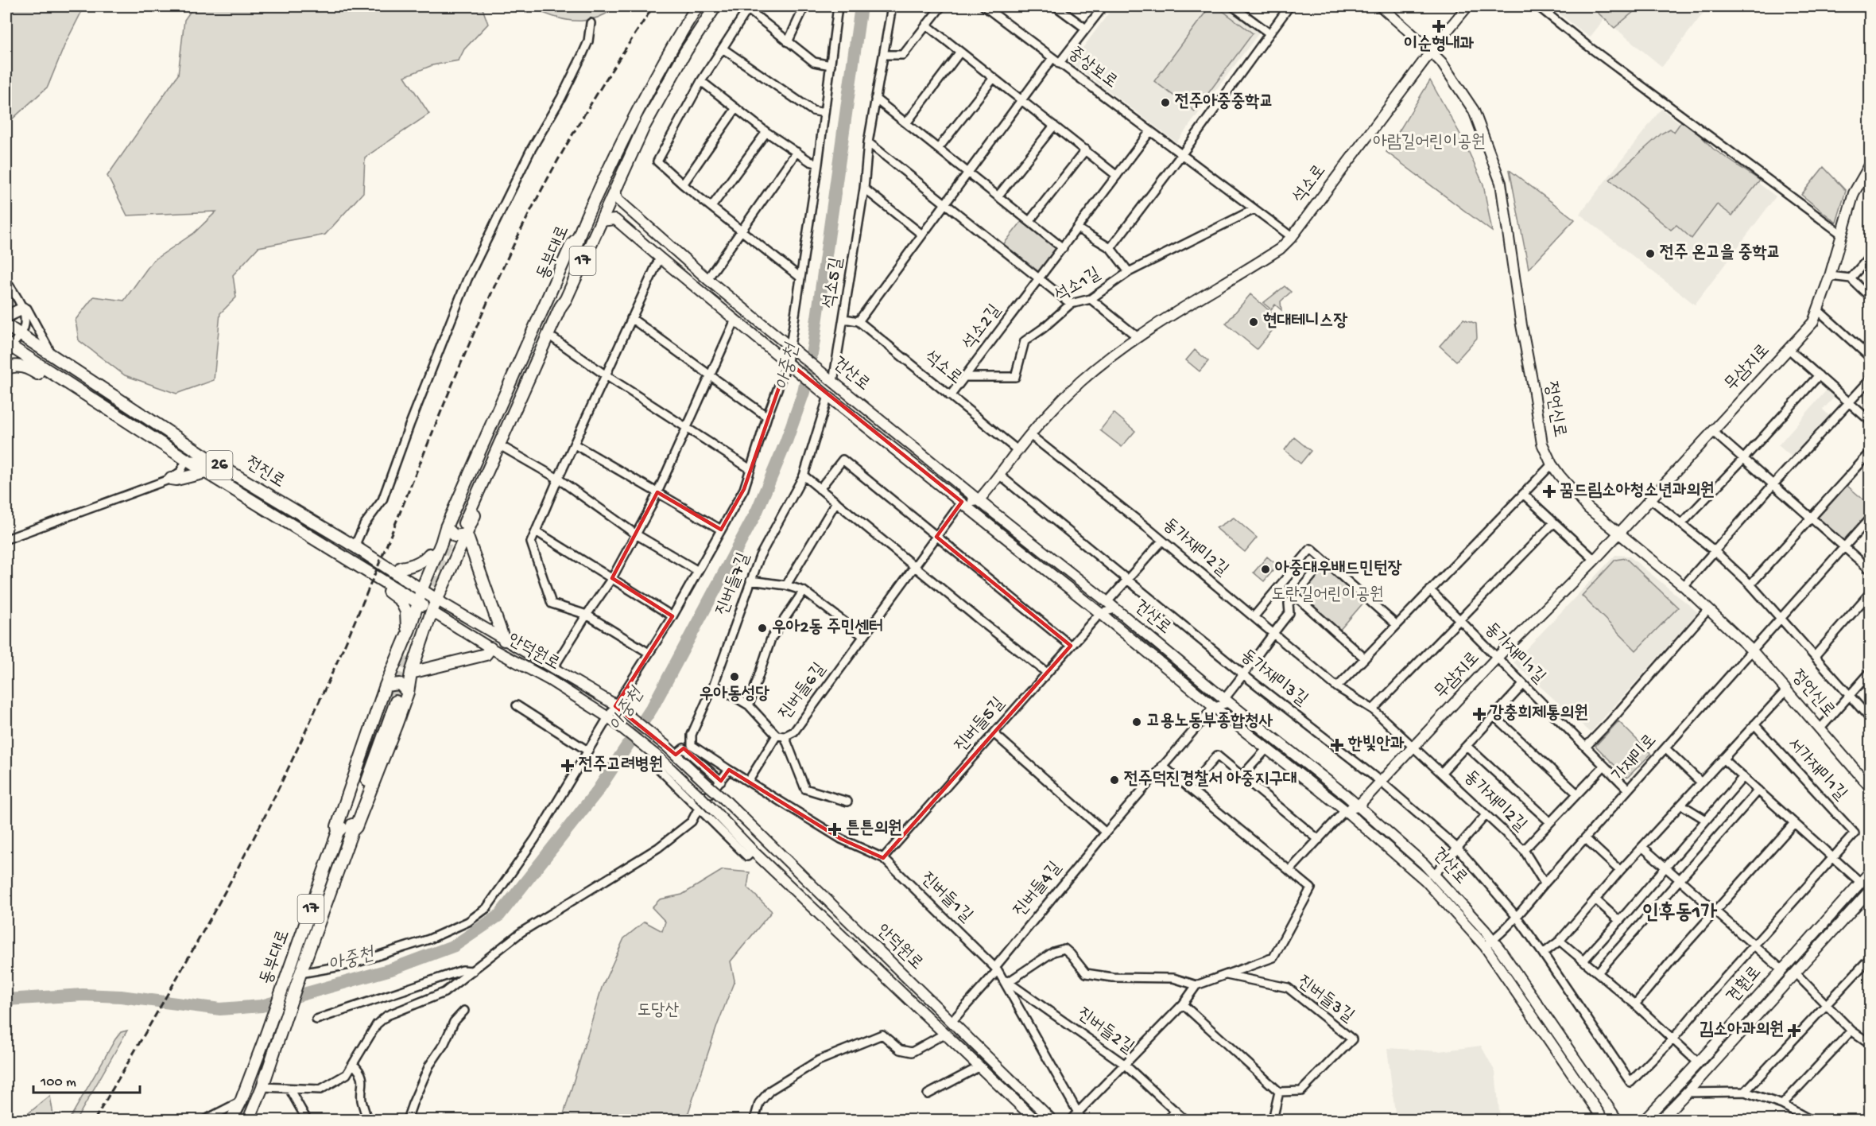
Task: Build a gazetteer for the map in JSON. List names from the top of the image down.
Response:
{
  "streets": {
    "main road": [
      "동부대로",
      "17",
      "26",
      "전진로"
    ],
    "street": [
      "중상보로",
      "석소로",
      "석소5길",
      "석소1길",
      "석소2길",
      "무삼지로",
      "건산로",
      "정언신로",
      "동가재미2길",
      "진버들7길",
      "안덕원로",
      "동가재미1길",
      "동가재미3길",
      "진버들6길",
      "진버들5길",
      "가재미로",
      "서가재미1길",
      "진버들4길",
      "진버들1길",
      "견훤로",
      "진버들3길",
      "진버들2길"
    ]
  },
  "crossings": [
    ["중상보로", "석소로"],
    ["중상보로", "석소1길"],
    ["중상보로", "석소2길"],
    ["석소로", "석소5길"],
    ["석소로", "석소2길"],
    ["석소로", "건산로"],
    ["석소로", "정언신로"],
    ["석소로", "동가재미2길"],
    ["석소로", "동가재미3길"],
    ["동부대로", "건산로"],
    ["동부대로", "전진로"],
    ["동부대로", "안덕원로"],
    ["석소5길", "건산로"],
    ["석소1길", "석소2길"],
    ["무삼지로", "건산로"],
    ["무삼지로", "정언신로"],
    ["무삼지로", "동가재미2길"],
    ["무삼지로", "동가재미1길"],
    ["무삼지로", "동가재미3길"],
    ["건산로", "진버들7길"],
    ["건산로", "진버들6길"],
    ["건산로", "진버들5길"],
    ["건산로", "가재미로"],
    ["건산로", "진버들4길"],
    ["정언신로", "가재미로"],
    ["26", "전진로"],
    ["전진로", "안덕원로"],
    ["동가재미2길", "동가재미1길"],
    ["동가재미2길", "가재미로"],
    ["진버들7길", "진버들1길"],
    ["안덕원로", "진버들4길"],
    ["동가재미1길", "가재미로"],
    ["동가재미3길", "가재미로"],
    ["진버들6길", "진버들1길"],
    ["진버들5길", "진버들1길"],
    ["진버들4길", "진버들1길"],
    ["진버들4길", "진버들2길"],
    ["진버들1길", "진버들2길"]
  ],
  "districts": ["인후동1가"],
  "water": ["아중천"],
  "parks": ["아람길어린이공원", "도란길어린이공원", "도당산"],
  "places": {
    "health": [
      "이순형내과",
      "꿈드림소아청소년과의원",
      "강충희제통의원",
      "한빛안과",
      "전주고려병원",
      "튼튼의원",
      "김소아과의원"
    ],
    "other": [
      "전주아중중학교",
      "전주 온고을 중학교",
      "현대테니스장",
      "아중대우배드민턴장",
      "우아2동 주민센터",
      "우아동성당",
      "고용노동부종합청사",
      "전주덕진경찰서 아중지구대"
    ]
  },
  "scale_bar": "100 m"
}
